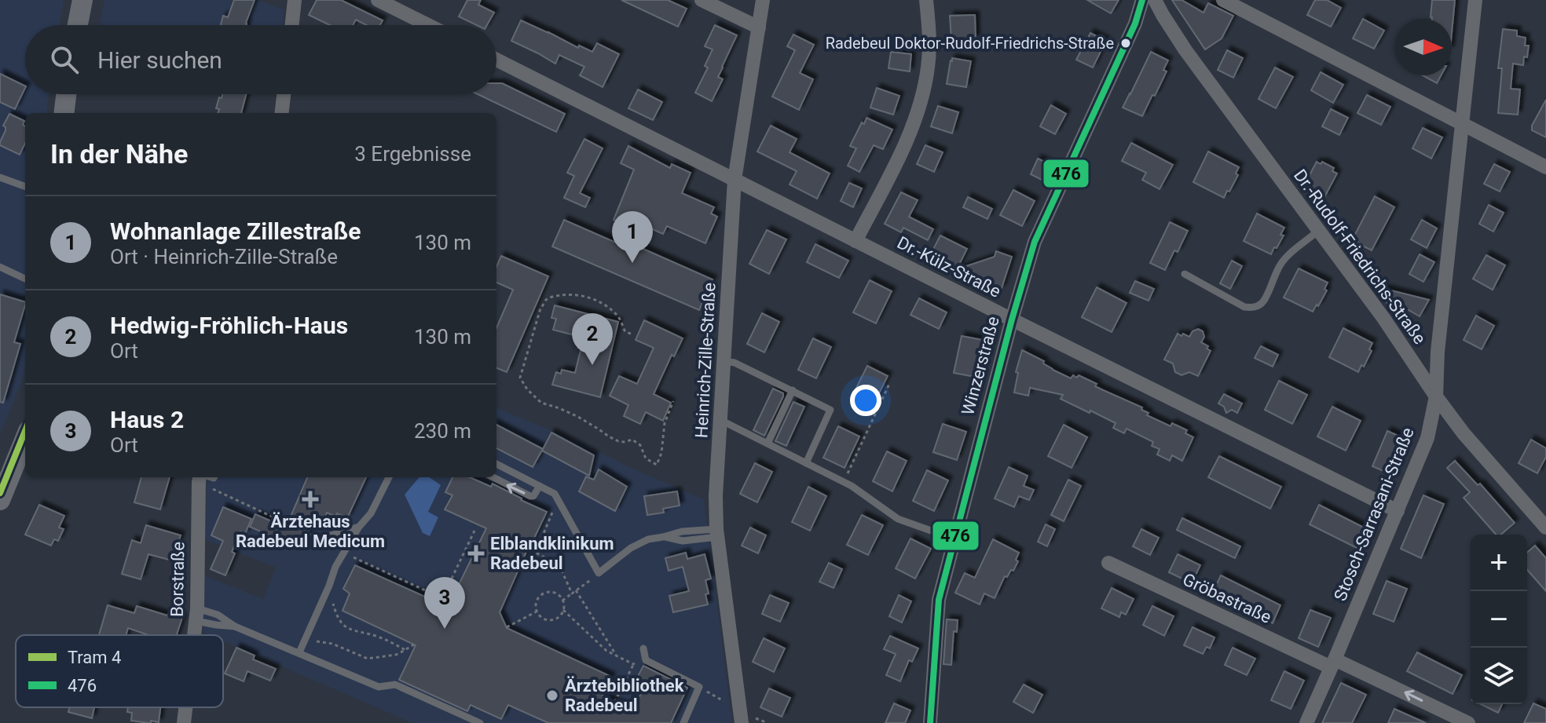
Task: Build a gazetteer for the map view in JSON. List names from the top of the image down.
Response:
{
  "streets": {
    "street": [
      "Dr.-Rudolf-Friedrichs-Straße",
      "Dr.-Külz-Straße",
      "Heinrich-Zille-Straße",
      "Winzerstraße",
      "Stosch-Sarrasani-Straße",
      "Borstraße",
      "Gröbastraße"
    ]
  },
  "crossings": [
    ["Dr.-Rudolf-Friedrichs-Straße", "Stosch-Sarrasani-Straße"],
    ["Dr.-Külz-Straße", "Heinrich-Zille-Straße"],
    ["Dr.-Külz-Straße", "Winzerstraße"],
    ["Dr.-Külz-Straße", "Stosch-Sarrasani-Straße"],
    ["Stosch-Sarrasani-Straße", "Gröbastraße"]
  ],
  "one_way": ["Gröbastraße"],
  "places": {
    "other": ["Radebeul Doktor-Rudolf-Friedrichs-Straße", "Ärztebibliothek Radebeul"],
    "health": ["Ärztehaus Radebeul Medicum", "Elblandklinikum Radebeul"]
  },
  "lines": ["transit line 476", "tram line 4"],
  "legend": ["Tram 4", "476"],
  "north": "right",
  "page": {
    "search": "Hier suchen",
    "heading": ["In der Nähe", "3 Ergebnisse"],
    "list": [
      {
        "mark": "1",
        "name": "Wohnanlage Zillestraße",
        "note": "Ort · Heinrich-Zille-Straße",
        "value": "130 m"
      },
      {
        "mark": "2",
        "name": "Hedwig-Fröhlich-Haus",
        "note": "Ort",
        "value": "130 m"
      },
      {
        "mark": "3",
        "name": "Haus 2",
        "note": "Ort",
        "value": "230 m"
      }
    ],
    "pins": ["1", "2", "3"],
    "map_buttons": ["+", "−"]
  }
}
